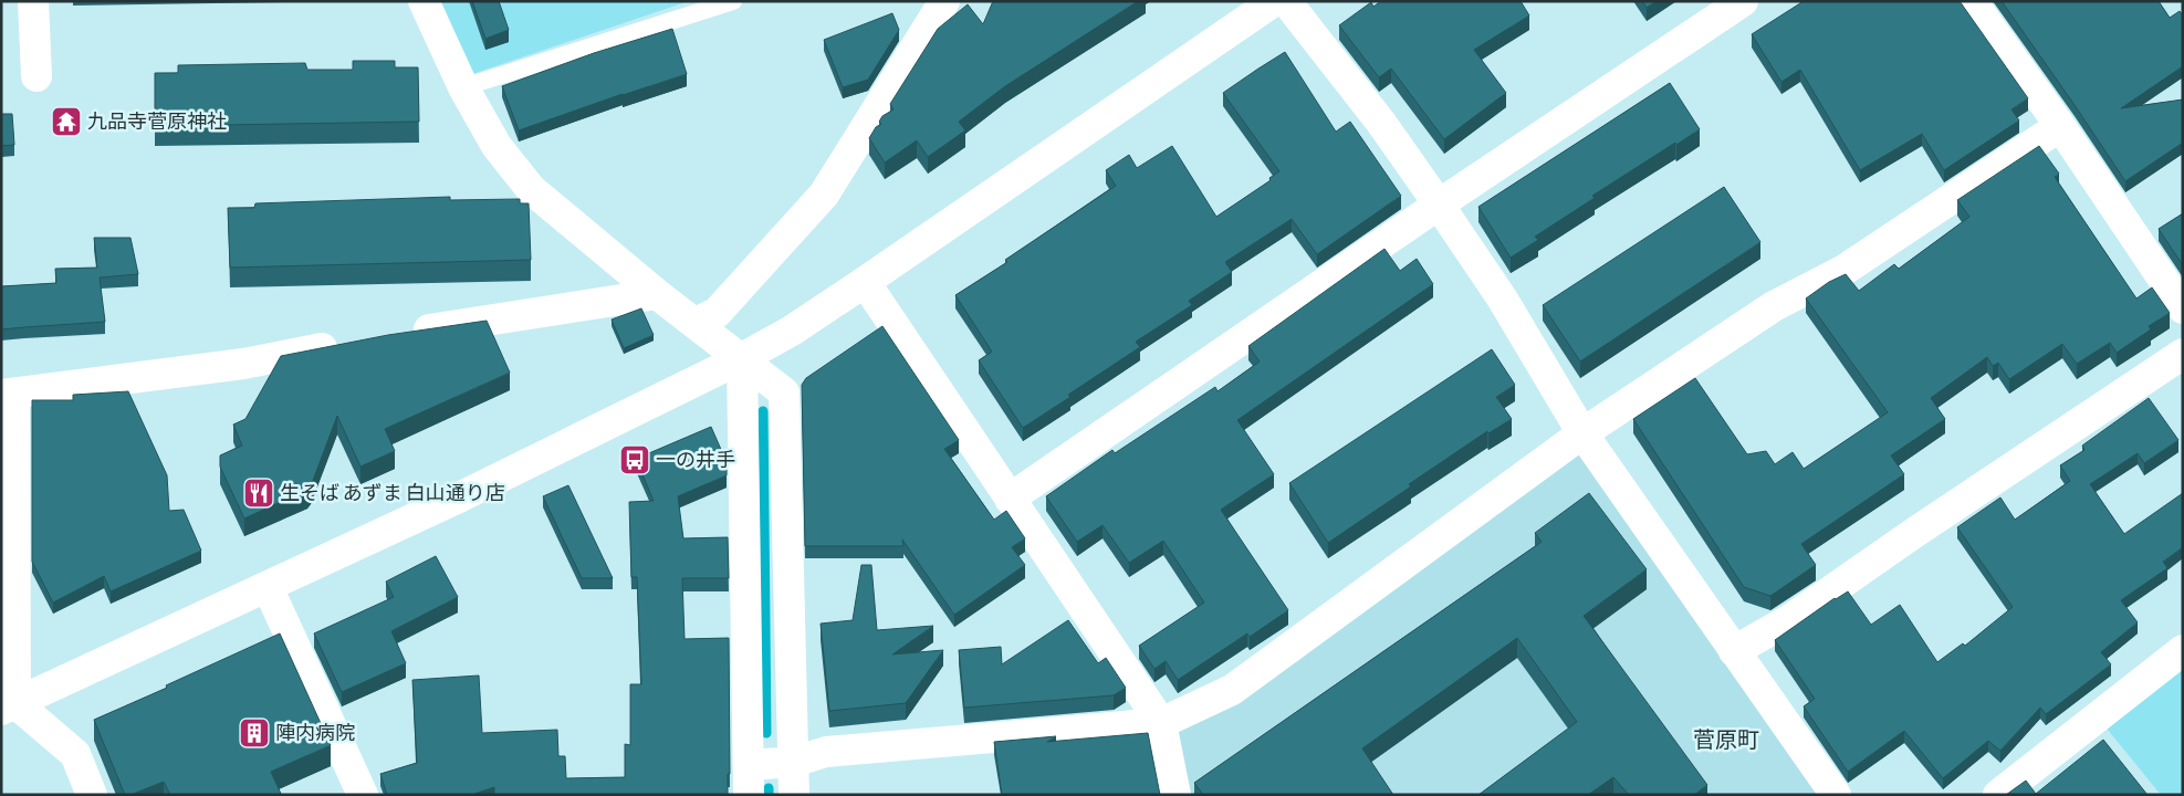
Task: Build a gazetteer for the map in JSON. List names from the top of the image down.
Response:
{
  "districts": ["菅原町"],
  "places": {
    "temple": ["九品寺菅原神社"],
    "bus stop": ["一の井手"],
    "restaurant": ["生そば あずま 白山通り店"],
    "building": ["陣内病院"]
  }
}
